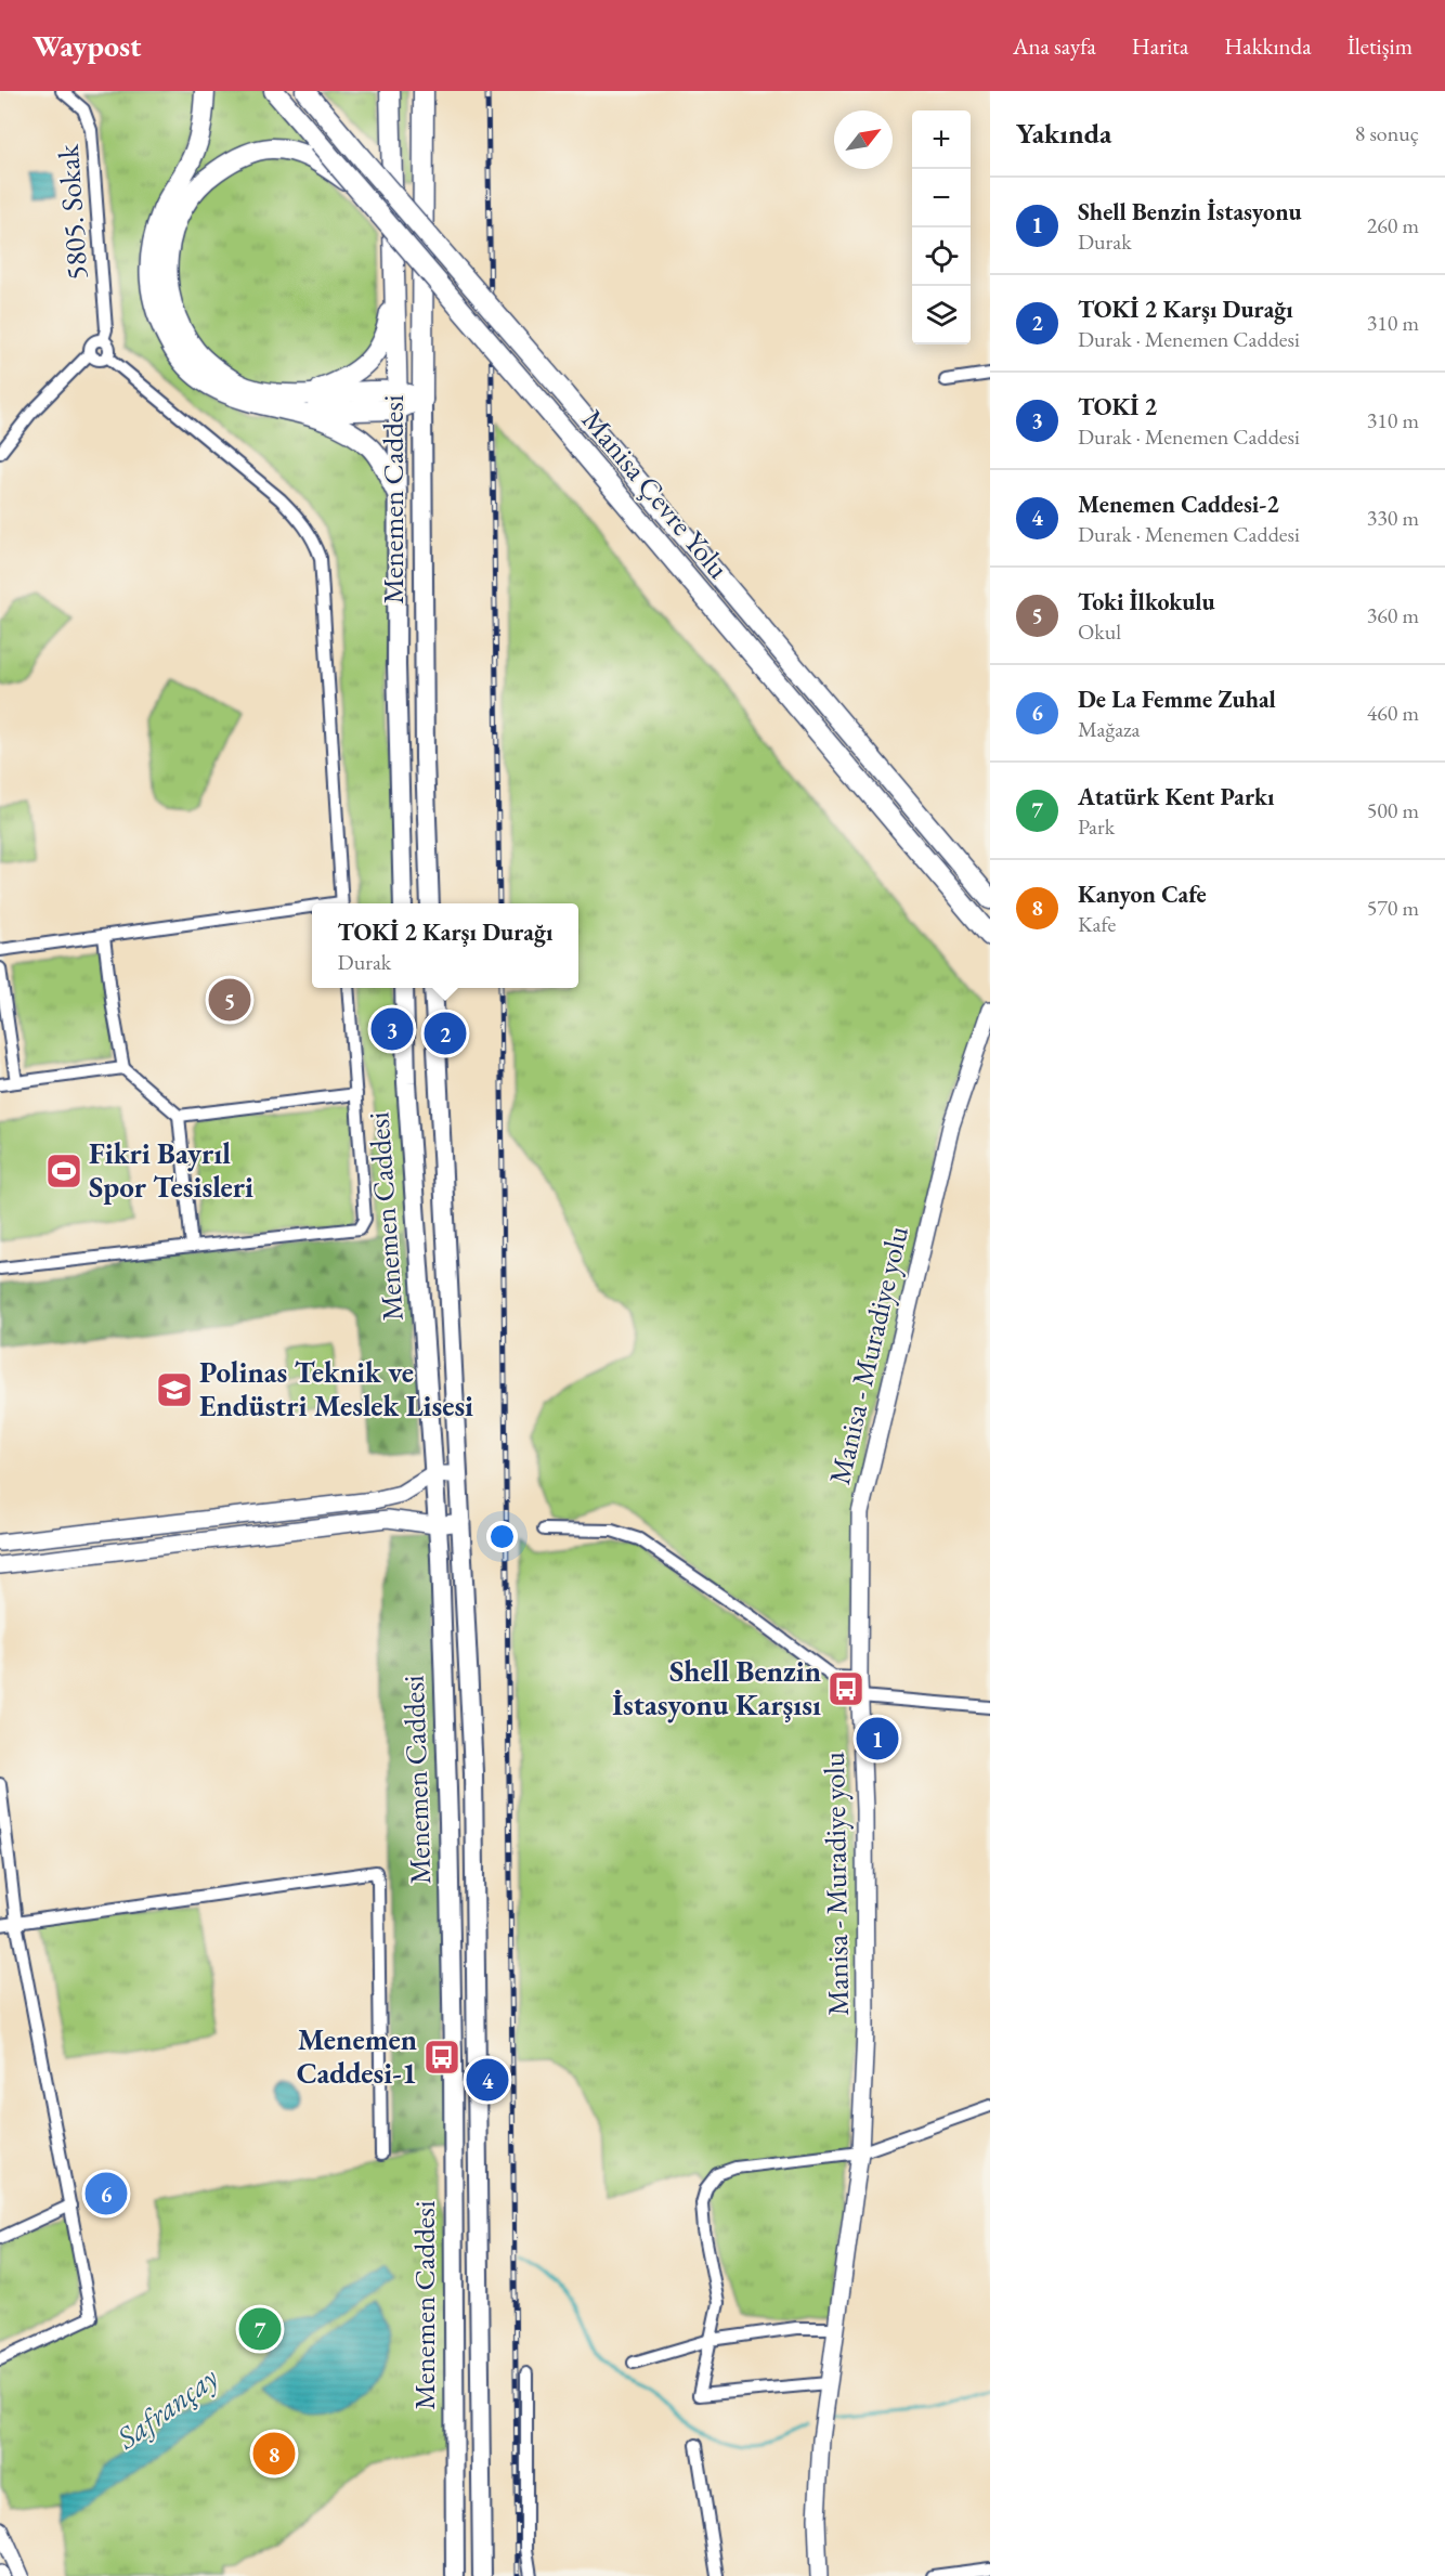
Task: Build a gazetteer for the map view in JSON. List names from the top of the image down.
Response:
{
  "streets": {
    "highway": ["Manisa Çevre Yolu", "Menemen Caddesi"],
    "main road": ["Manisa - Muradiye yolu"],
    "street": ["5805. Sokak"]
  },
  "water": ["Safrançay"],
  "places": {
    "sports": ["Fikri Bayrıl Spor Tesisleri"],
    "school or university": ["Polinas Teknik ve Endüstri Meslek Lisesi"],
    "bus stop": ["Shell Benzin İstasyonu Karşısı", "Menemen Caddesi-1"]
  },
  "north": "top right",
  "page": {
    "header": "Waypost",
    "nav": [
      "Ana sayfa",
      "Harita",
      "Hakkında",
      "İletişim"
    ],
    "heading": ["Yakında", "8 sonuç"],
    "map_buttons": ["+", "−"],
    "list": [
      {
        "mark": "1",
        "name": "Shell Benzin İstasyonu",
        "note": "Durak",
        "value": "260 m"
      },
      {
        "mark": "2",
        "name": "TOKİ 2 Karşı Durağı",
        "note": "Durak · Menemen Caddesi",
        "value": "310 m"
      },
      {
        "mark": "3",
        "name": "TOKİ 2",
        "note": "Durak · Menemen Caddesi",
        "value": "310 m"
      },
      {
        "mark": "4",
        "name": "Menemen Caddesi-2",
        "note": "Durak · Menemen Caddesi",
        "value": "330 m"
      },
      {
        "mark": "5",
        "name": "Toki İlkokulu",
        "note": "Okul",
        "value": "360 m"
      },
      {
        "mark": "6",
        "name": "De La Femme Zuhal",
        "note": "Mağaza",
        "value": "460 m"
      },
      {
        "mark": "7",
        "name": "Atatürk Kent Parkı",
        "note": "Park",
        "value": "500 m"
      },
      {
        "mark": "8",
        "name": "Kanyon Cafe",
        "note": "Kafe",
        "value": "570 m"
      }
    ],
    "popup": ["TOKİ 2 Karşı Durağı", "Durak"],
    "pins": [
      "5",
      "3",
      "2",
      "1",
      "4",
      "6",
      "7",
      "8"
    ]
  }
}
